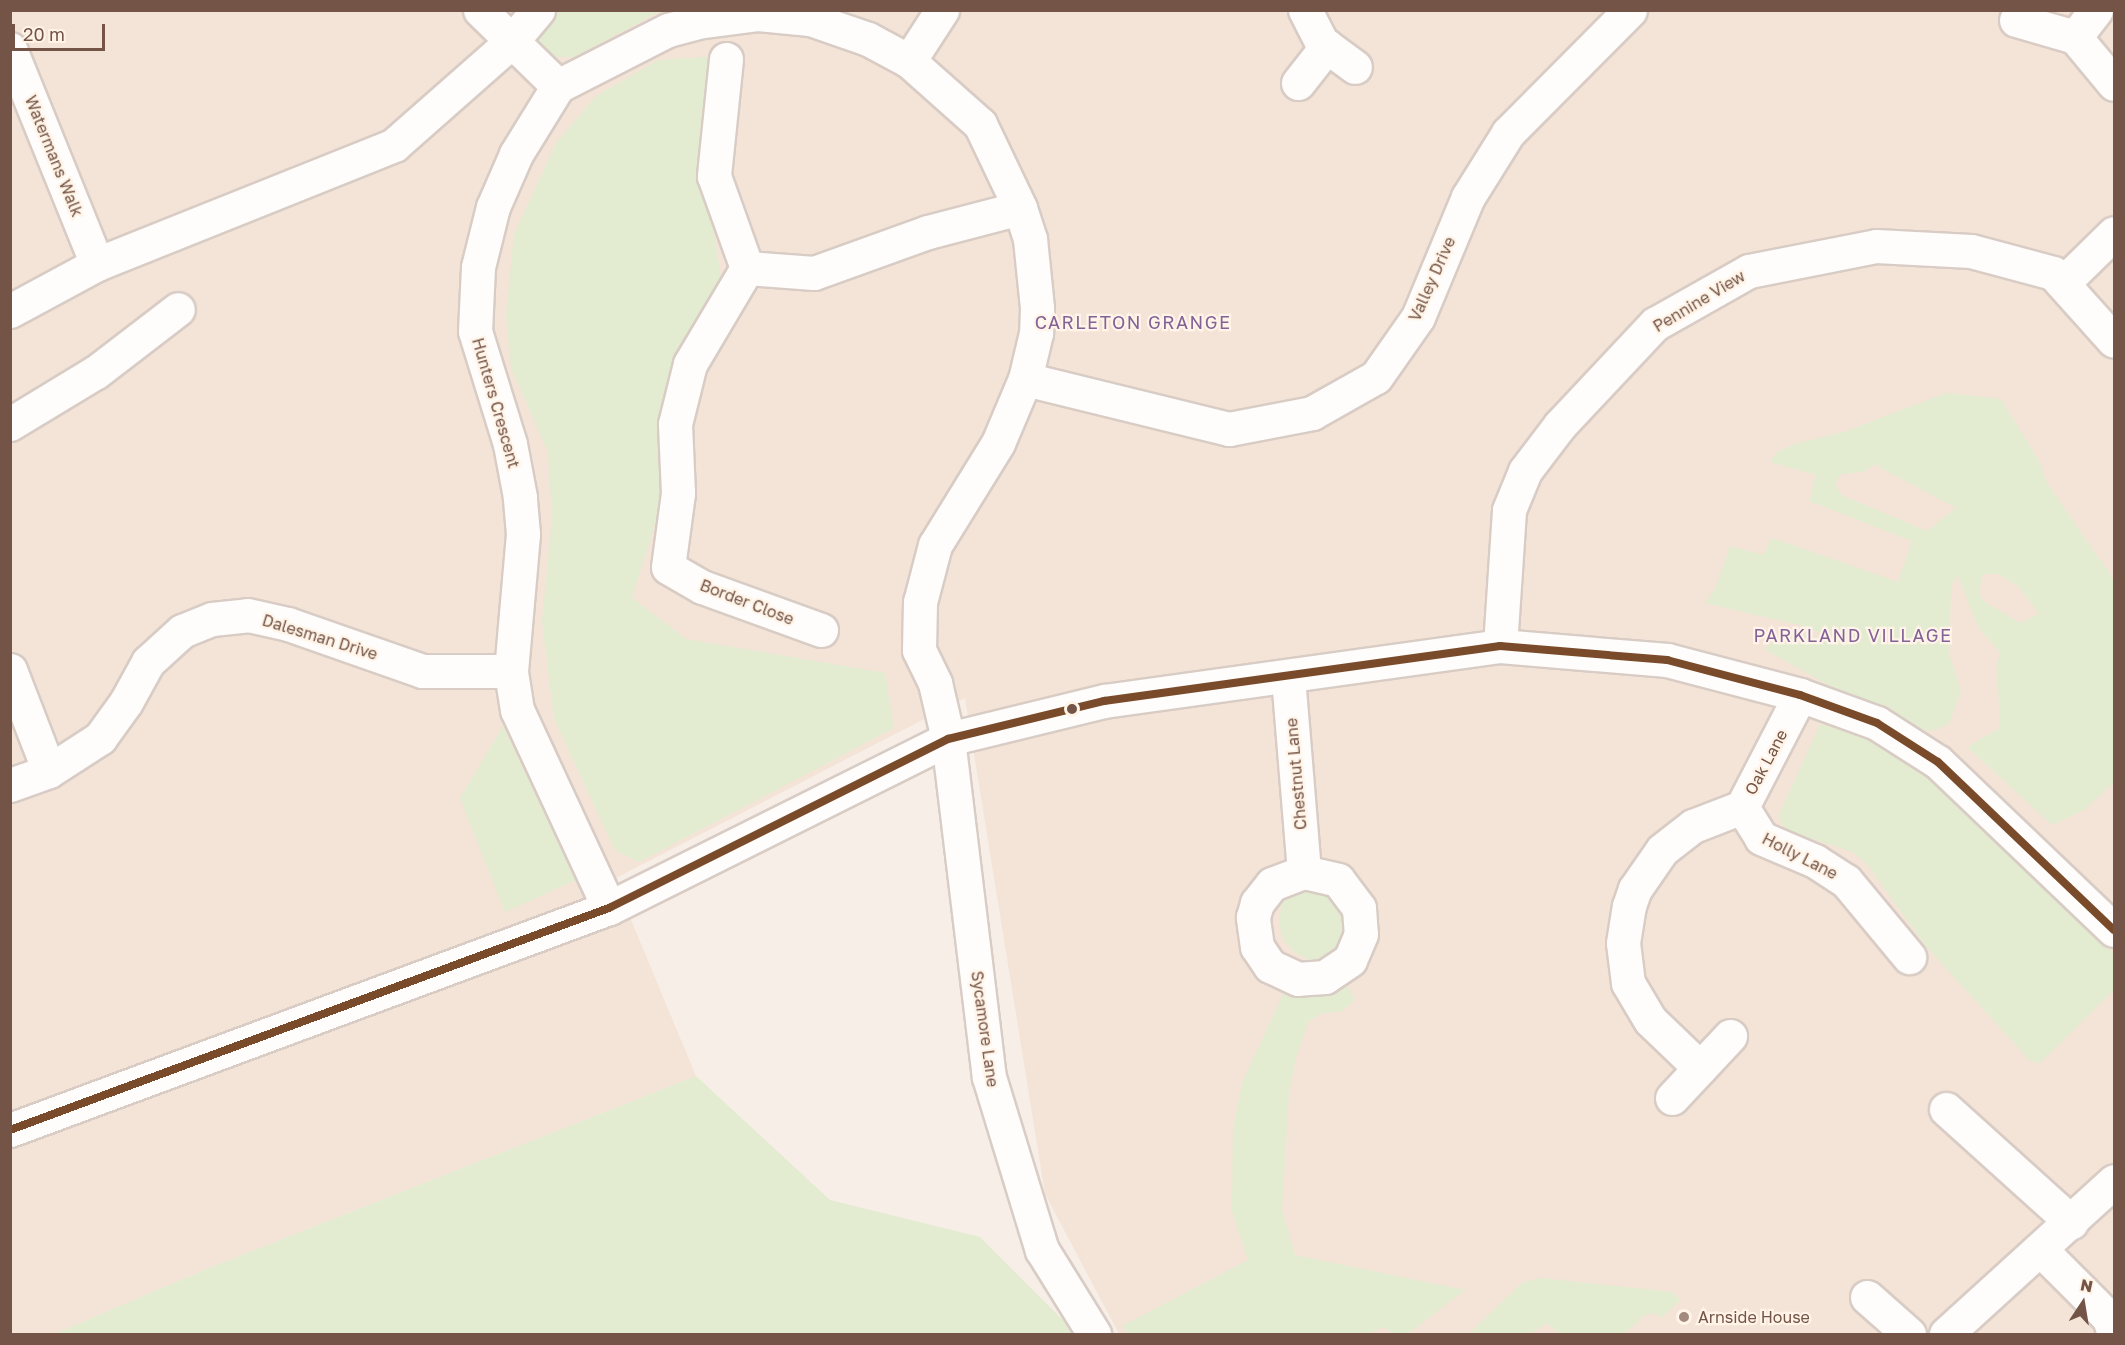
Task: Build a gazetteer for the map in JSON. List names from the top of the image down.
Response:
{
  "streets": {
    "street": [
      "Watermans Walk",
      "Valley Drive",
      "Pennine View",
      "Hunters Crescent",
      "Border Close",
      "Dalesman Drive",
      "Oak Lane",
      "Chestnut Lane",
      "Holly Lane",
      "Sycamore Lane"
    ]
  },
  "crossings": [
    ["Hunters Crescent", "Dalesman Drive"],
    ["Oak Lane", "Holly Lane"]
  ],
  "districts": ["CARLETON GRANGE", "PARKLAND VILLAGE"],
  "places": ["Arnside House"],
  "scale_bar": "20 m",
  "north": "top"
}
